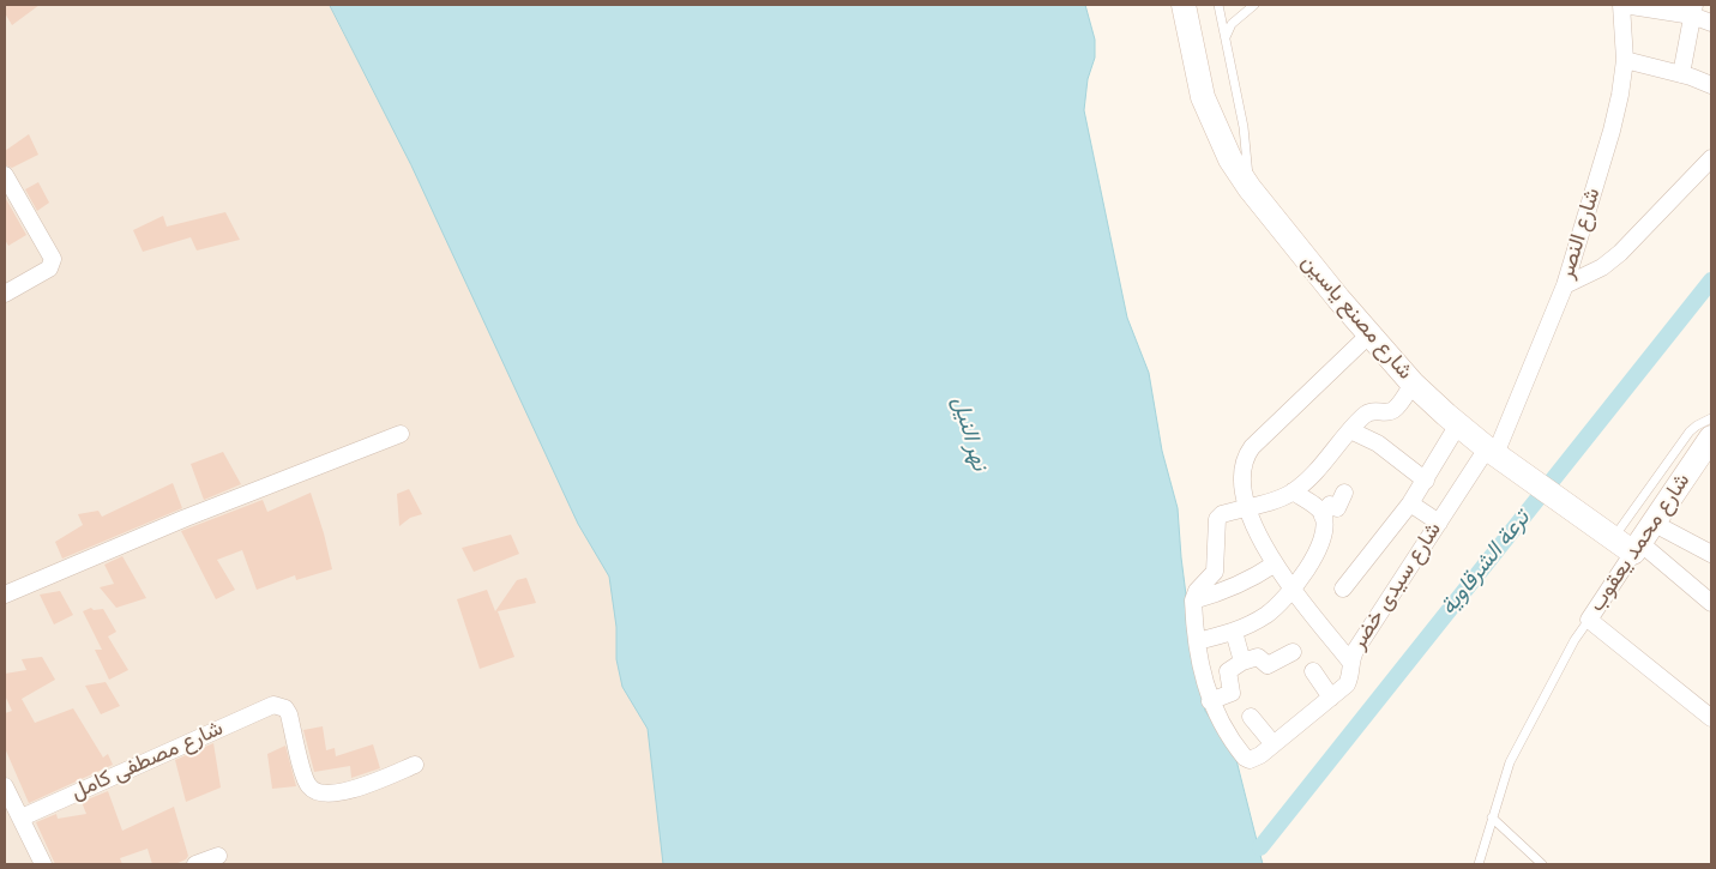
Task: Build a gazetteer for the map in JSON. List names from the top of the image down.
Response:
{
  "streets": {
    "main road": ["شارع مصنع ياسين", "شارع محمد يعقوب"],
    "street": ["شارع النصر", "شارع سيدى خضر", "شارع مصطفى كامل"]
  },
  "crossings": [
    ["شارع النصر", "شارع مصنع ياسين"],
    ["شارع النصر", "شارع سيدى خضر"],
    ["شارع مصنع ياسين", "شارع محمد يعقوب"],
    ["شارع مصنع ياسين", "شارع سيدى خضر"]
  ],
  "water": ["نهر النيل", "ترعة الشرقاوية"]
}
